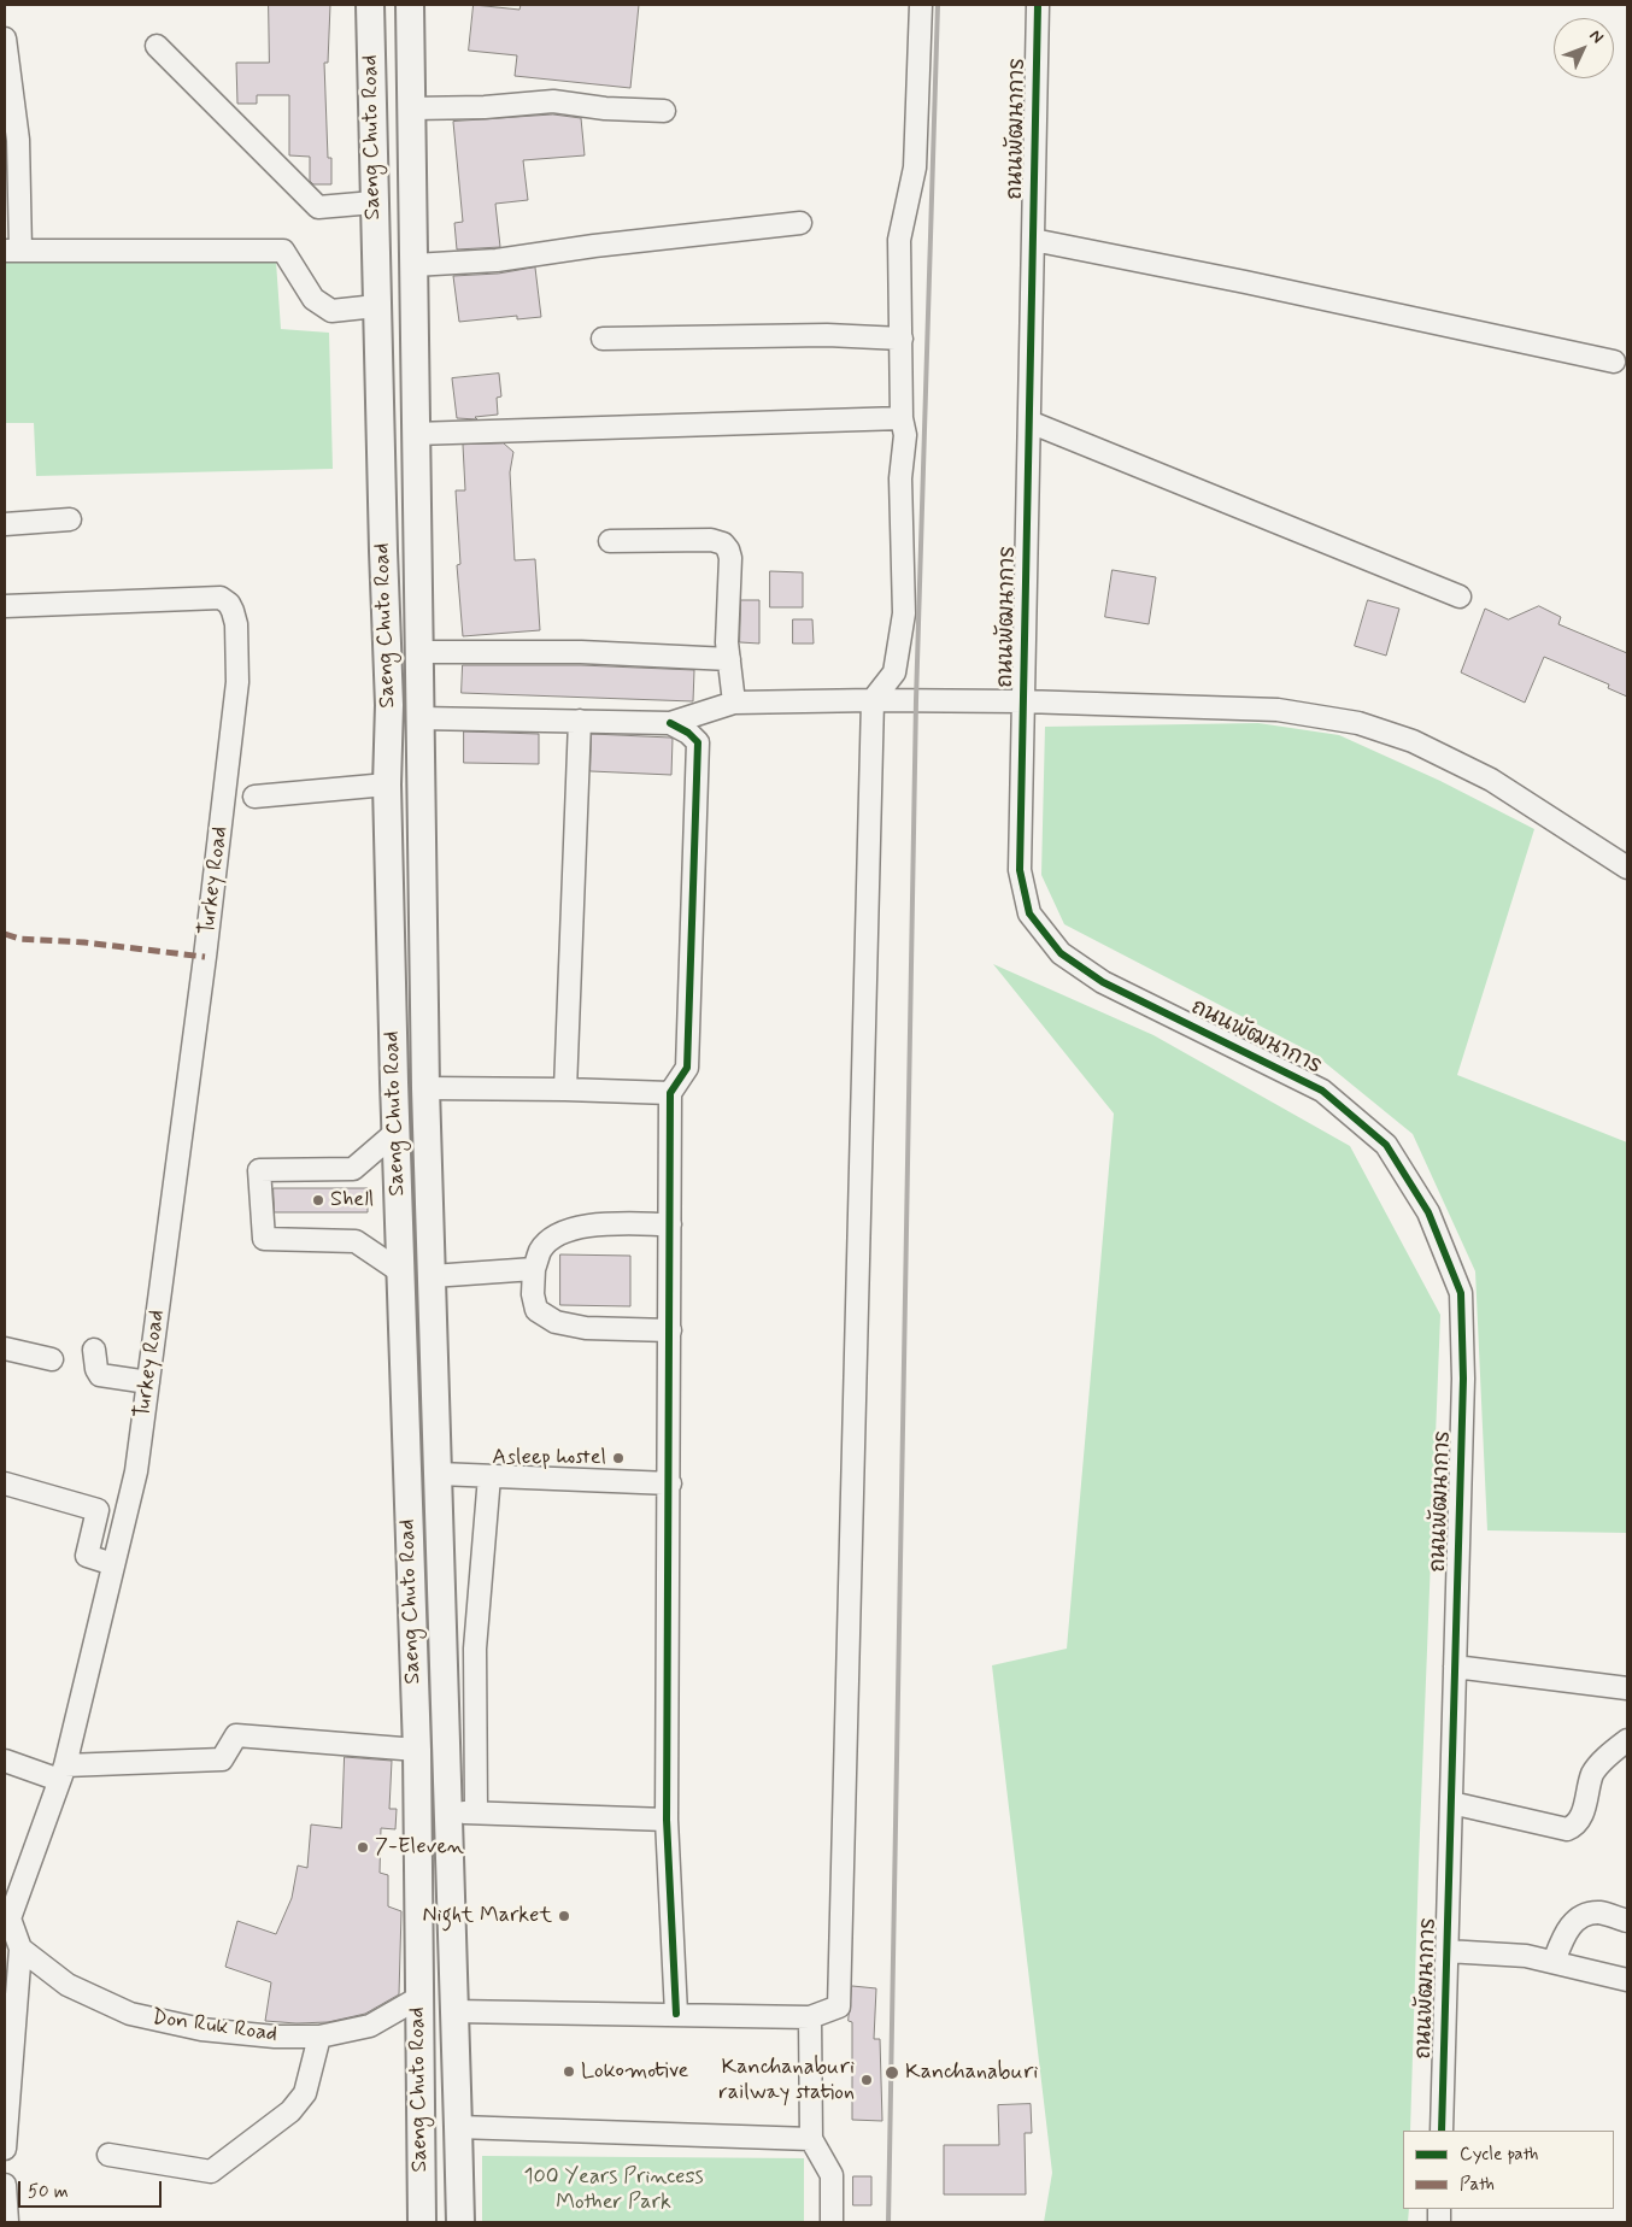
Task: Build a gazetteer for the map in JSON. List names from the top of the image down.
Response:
{
  "streets": {
    "main road": ["Saeng Chuto Road"],
    "street": ["ถนนพัฒนาการ", "Turkey Road", "Don Ruk Road"]
  },
  "crossings": [
    ["Saeng Chuto Road", "Don Ruk Road"]
  ],
  "parks": ["100 Years Princess Mother Park"],
  "places": [
    "Shell",
    "Asleep hostel",
    "7-Eleven",
    "Night Market",
    "Lokomotive",
    "Kanchanaburi",
    "Kanchanaburi railway station"
  ],
  "legend": ["Cycle path", "Path"],
  "scale_bar": "50 m",
  "north": "top right"
}
